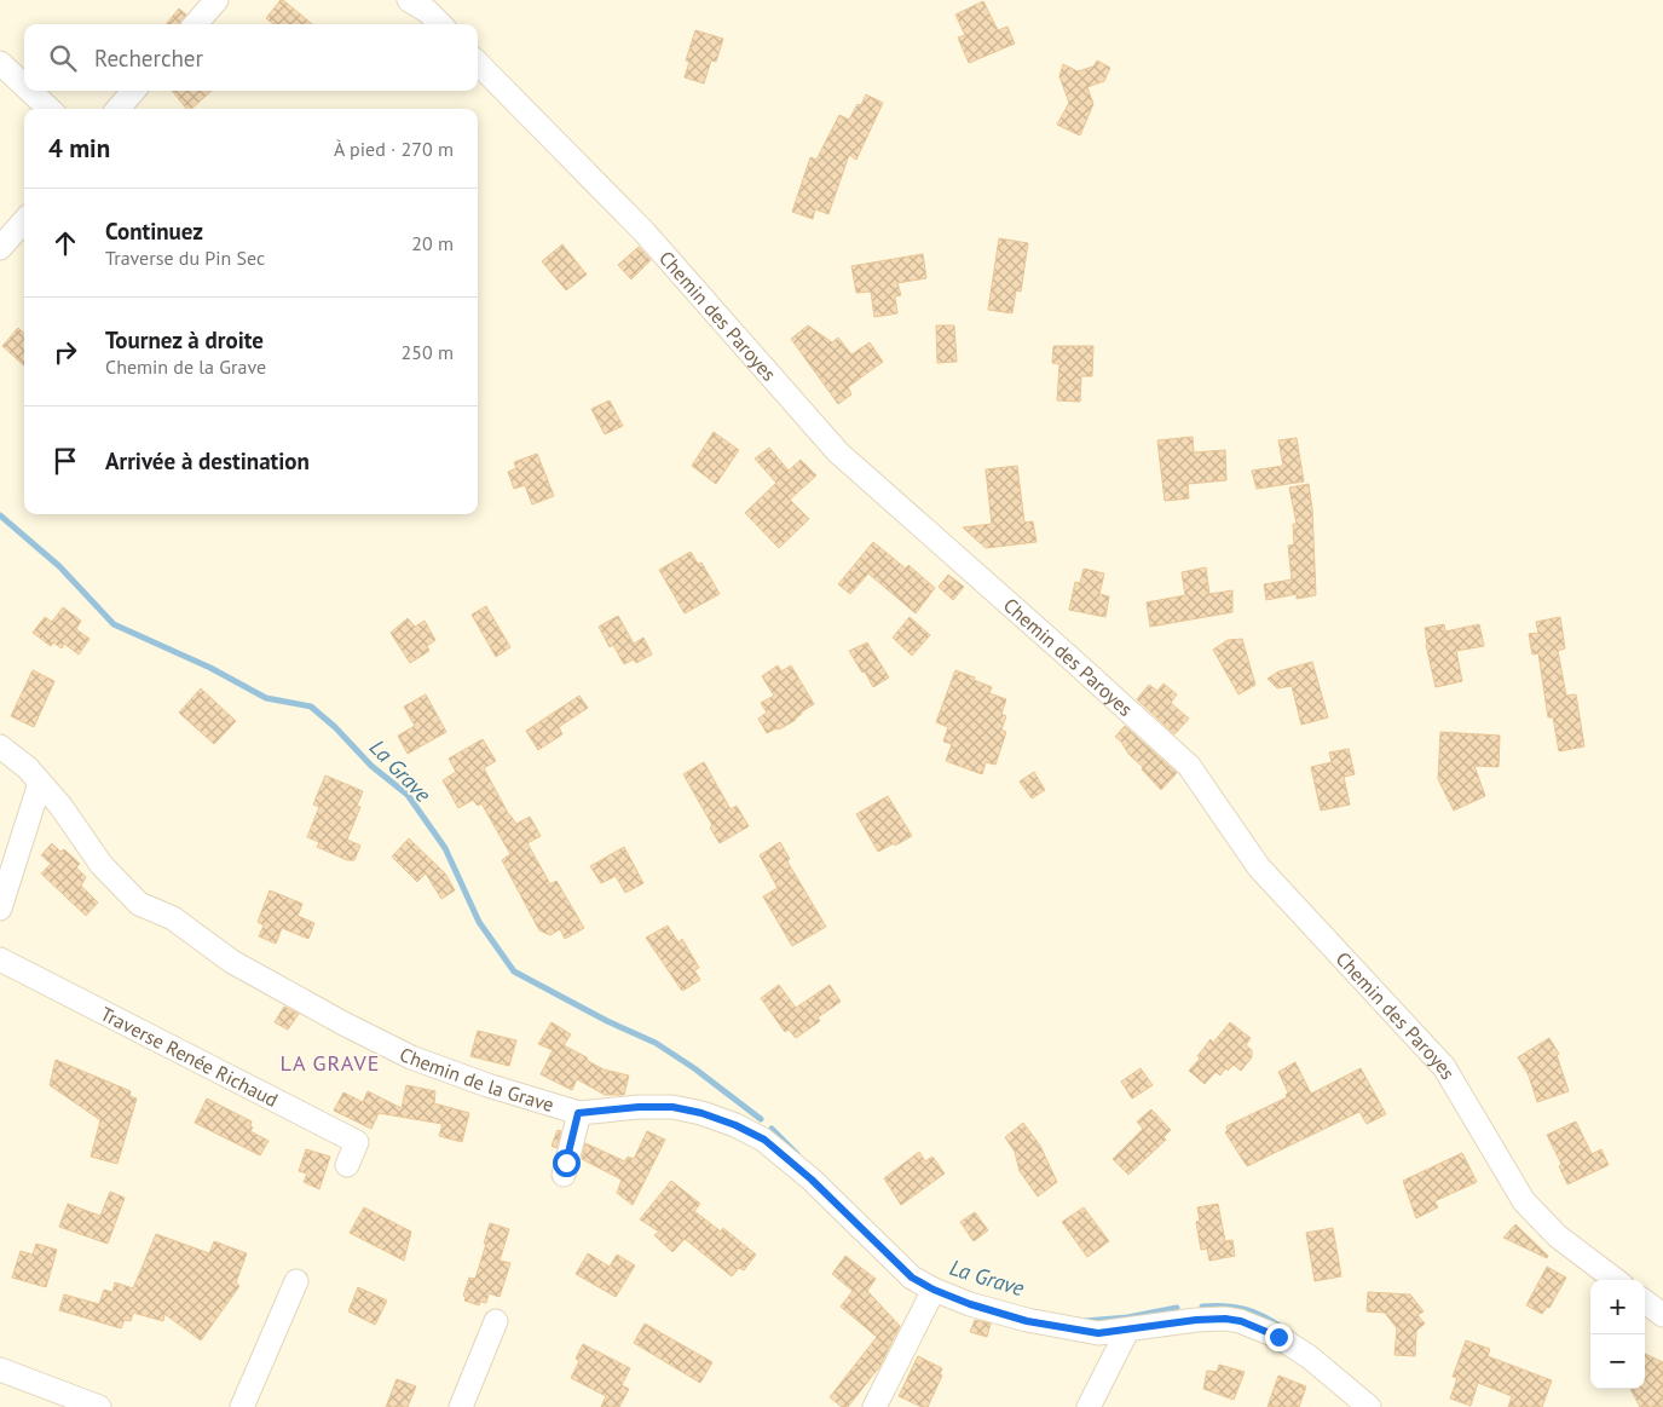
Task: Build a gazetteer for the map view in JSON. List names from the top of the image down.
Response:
{
  "streets": {
    "street": ["Chemin des Paroyes", "Traverse Renée Richaud", "Chemin de la Grave"]
  },
  "districts": ["LA GRAVE"],
  "water": ["La Grave"],
  "page": {
    "search": "Rechercher",
    "heading": ["4 min", "À pied · 270 m"],
    "list": [
      ["Continuez", "Traverse du Pin Sec", "20 m"],
      ["Tournez à droite", "Chemin de la Grave", "250 m"],
      "Arrivée à destination"
    ],
    "map_buttons": ["+", "−"]
  }
}
